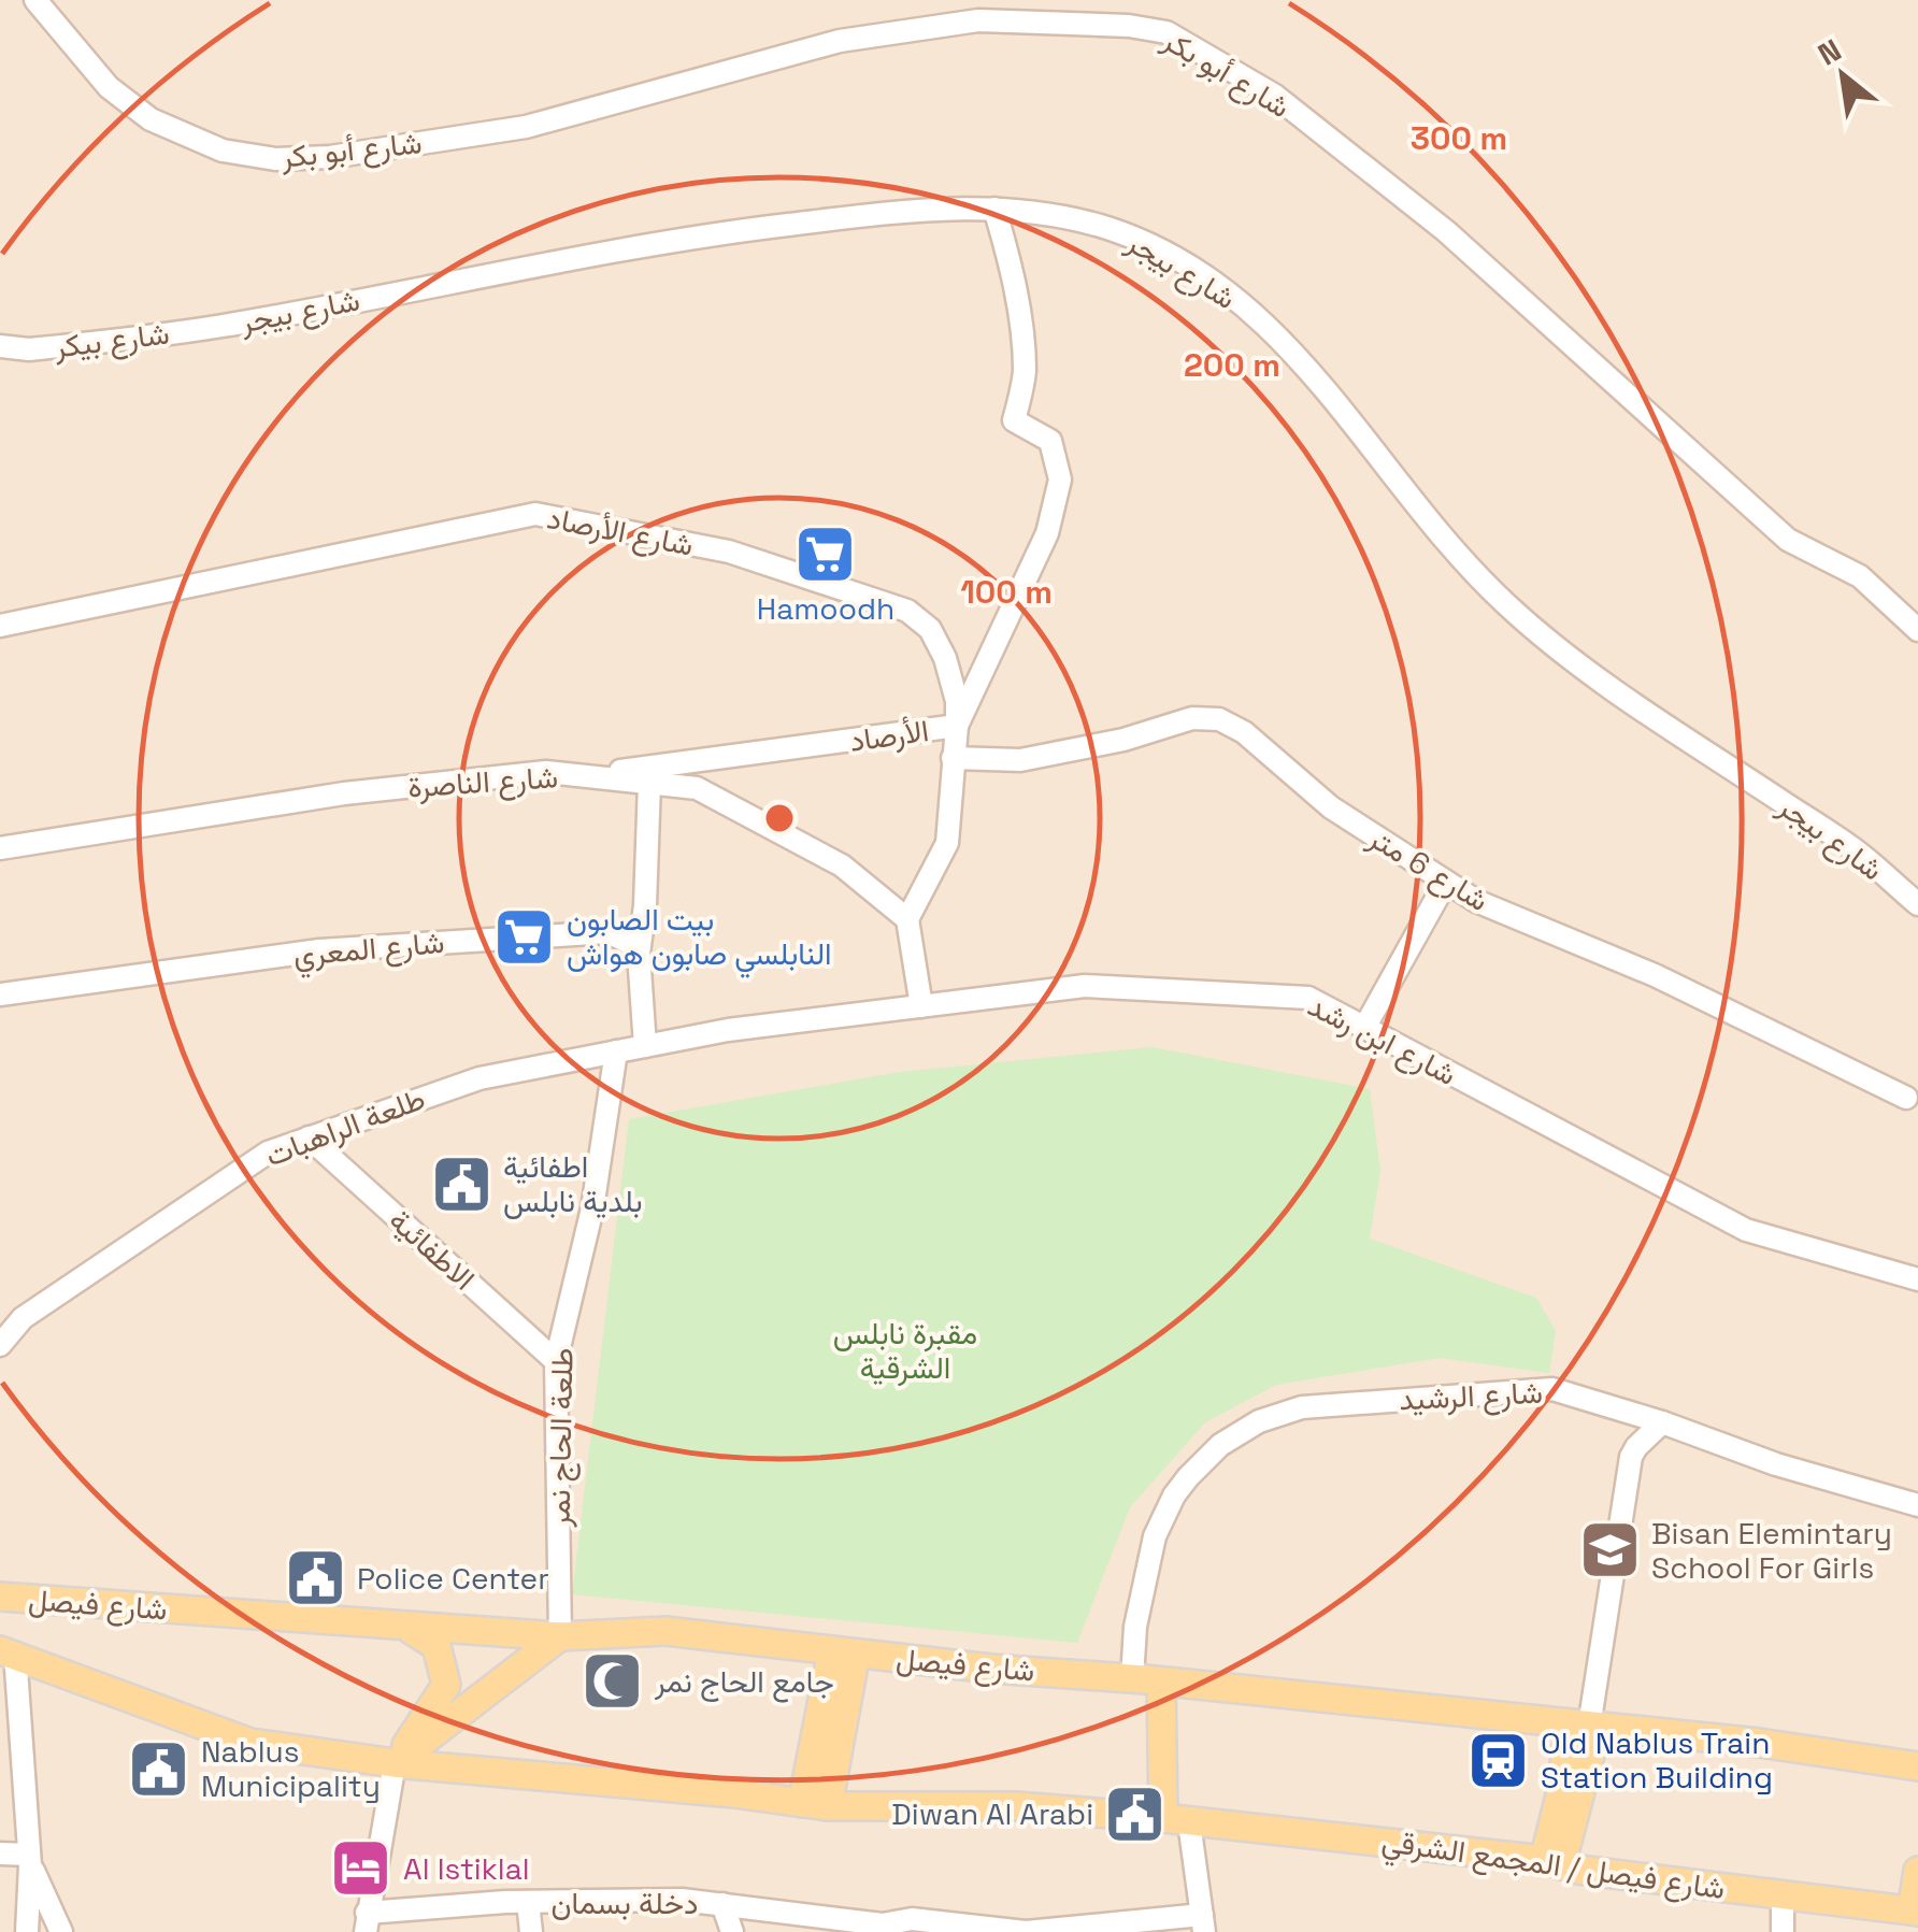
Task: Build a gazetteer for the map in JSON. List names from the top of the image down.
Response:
{
  "streets": {
    "main road": ["شارع فيصل", "شارع فيصل / المجمع الشرقي"],
    "street": [
      "شارع أبو بكر",
      "شارع بيجر",
      "شارع بيكر",
      "شارع الأرصاد",
      "الأرصاد",
      "شارع الناصرة",
      "شارع 6 متر",
      "شارع المعري",
      "شارع ابن رشد",
      "طلعة الراهبات",
      "الاطفائية",
      "شارع الرشيد",
      "طلعة الحاج نمر",
      "دخلة بسمان"
    ]
  },
  "crossings": [
    ["شارع بيجر", "شارع بيكر"],
    ["شارع بيجر", "الأرصاد"],
    ["شارع الأرصاد", "الأرصاد"],
    ["شارع الأرصاد", "شارع الناصرة"],
    ["شارع الأرصاد", "شارع 6 متر"],
    ["الأرصاد", "شارع الناصرة"],
    ["شارع ابن رشد", "طلعة الراهبات"],
    ["شارع ابن رشد", "طلعة الحاج نمر"],
    ["طلعة الراهبات", "الاطفائية"],
    ["طلعة الراهبات", "طلعة الحاج نمر"],
    ["الاطفائية", "طلعة الحاج نمر"],
    ["شارع الرشيد", "شارع فيصل"],
    ["طلعة الحاج نمر", "شارع فيصل"]
  ],
  "parks": ["مقبرة نابلس الشرقية"],
  "places": {
    "supermarket": ["Hamoodh", "بيت الصابون النابلسي صابون هواش"],
    "public building": [
      "اطفائية بلدية نابلس",
      "Police Center",
      "Nablus Municipality",
      "Diwan Al Arabi"
    ],
    "school or university": ["Bisan Elemintary School For Girls"],
    "mosque": ["جامع الحاج نمر"],
    "station": ["Old Nablus Train Station Building"],
    "hotel": ["Al Istiklal"]
  },
  "north": "top left",
  "rings": ["300 m", "200 m", "100 m"]
}
